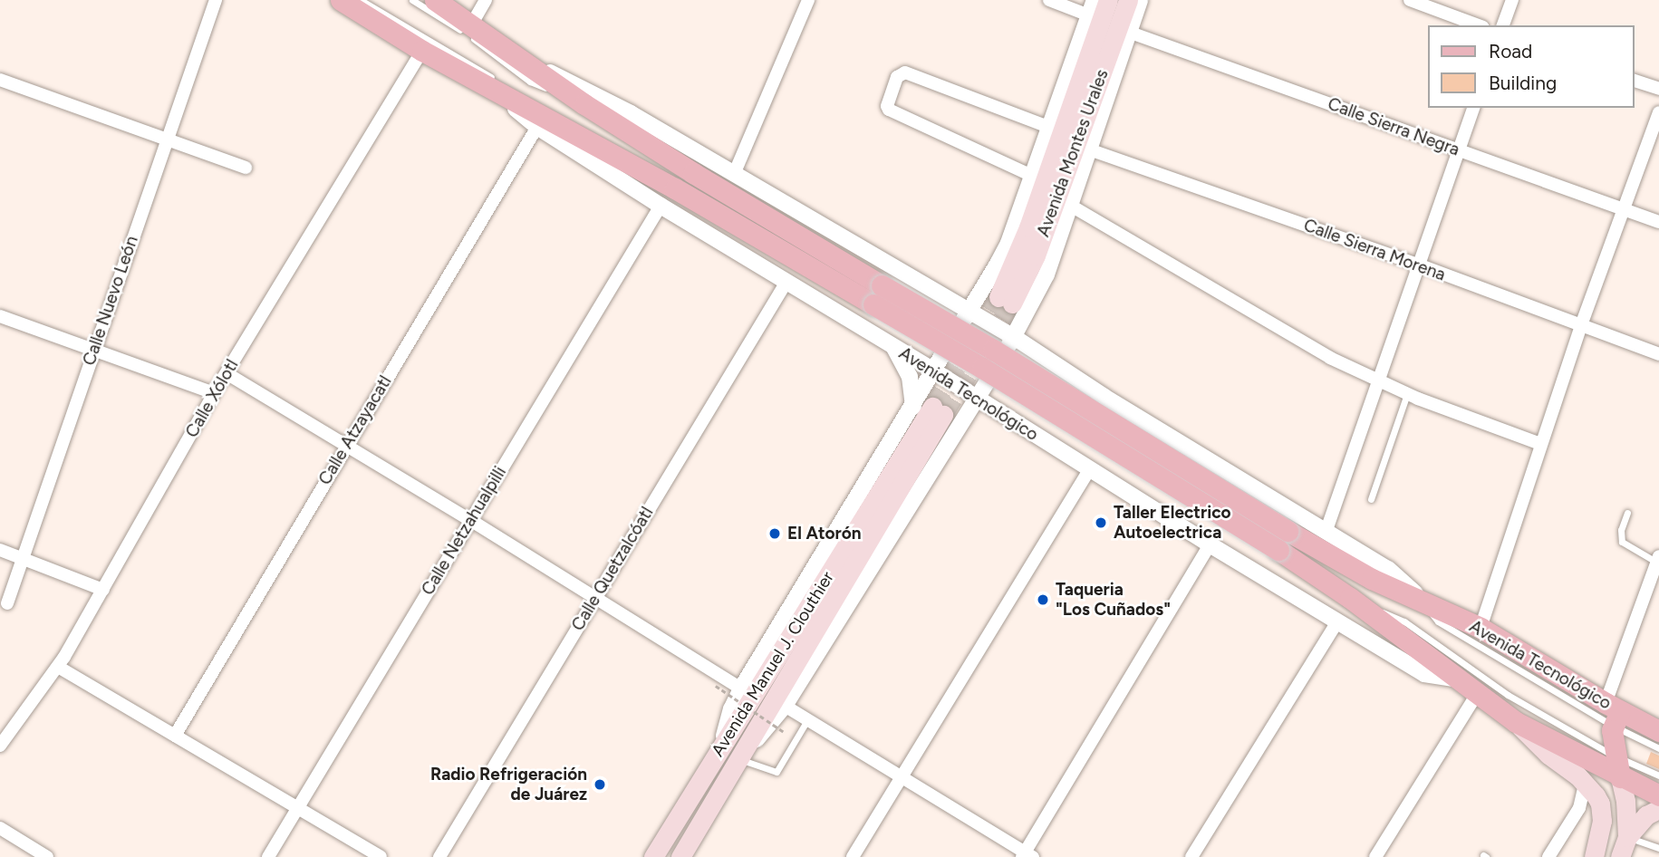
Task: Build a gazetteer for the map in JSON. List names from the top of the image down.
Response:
{
  "streets": {
    "main road": ["Avenida Montes Urales", "Avenida Tecnológico", "Avenida Manuel J. Clouthier"],
    "street": [
      "Calle Sierra Negra",
      "Calle Sierra Morena",
      "Calle Nuevo León",
      "Calle Xólotl",
      "Calle Atzayacatl",
      "Calle Netzahualpilli",
      "Calle Quetzalcóatl"
    ]
  },
  "crossings": [
    ["Avenida Tecnológico", "Calle Xólotl"],
    ["Avenida Tecnológico", "Calle Atzayacatl"],
    ["Avenida Tecnológico", "Calle Netzahualpilli"],
    ["Avenida Tecnológico", "Calle Quetzalcóatl"]
  ],
  "places": [
    "Taller Electrico Autoelectrica",
    "El Atorón",
    "Taqueria \"Los Cuñados\"",
    "Radio Refrigeración de Juárez"
  ],
  "legend": ["Road", "Building"]
}
